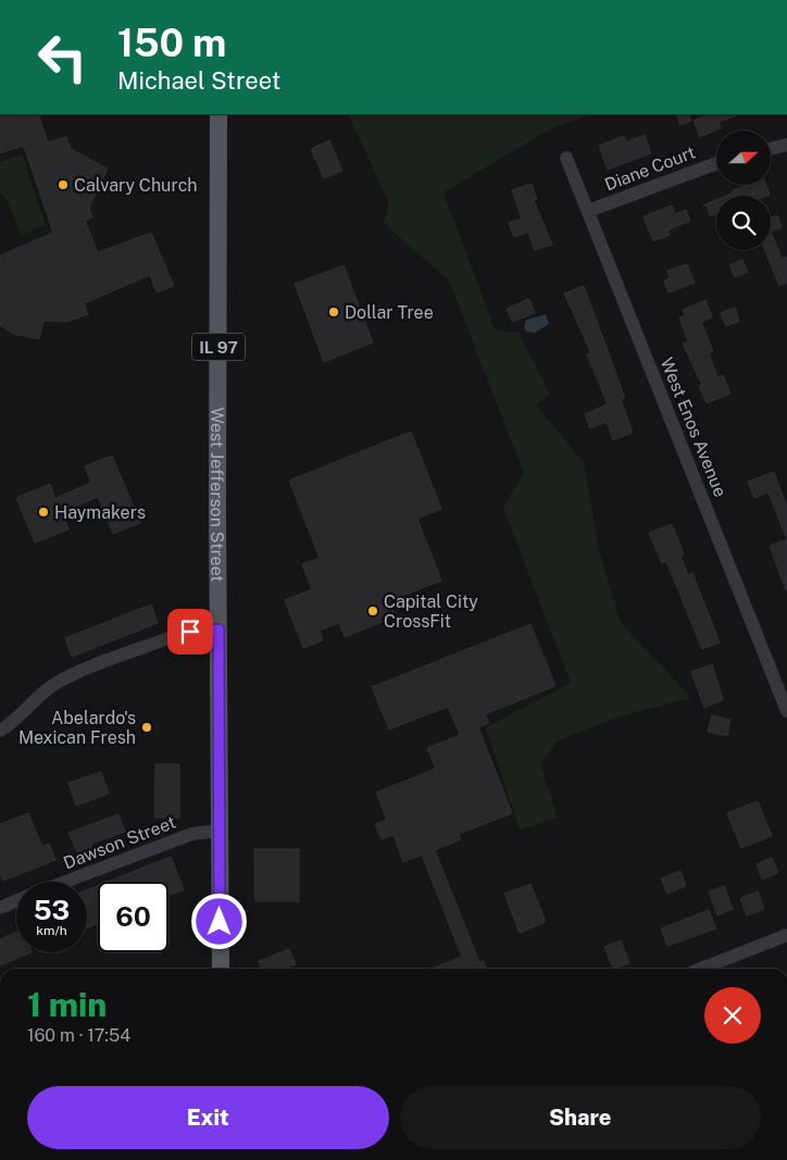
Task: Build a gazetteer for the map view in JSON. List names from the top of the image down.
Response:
{
  "streets": {
    "main road": ["IL 97", "West Jefferson Street"],
    "street": ["Diane Court", "West Enos Avenue", "Dawson Street"]
  },
  "crossings": [
    ["Diane Court", "West Enos Avenue"],
    ["West Jefferson Street", "Dawson Street"]
  ],
  "places": [
    "Calvary Church",
    "Dollar Tree",
    "Haymakers",
    "Capital City CrossFit",
    "Abelardo's Mexican Fresh"
  ],
  "north": "right",
  "page": {
    "turn": ["150 m", "Michael Street"],
    "speed": "53 km/h",
    "limit": "60",
    "heading": ["1 min", "160 m · 17:54"],
    "buttons": ["Exit", "Share"]
  }
}
